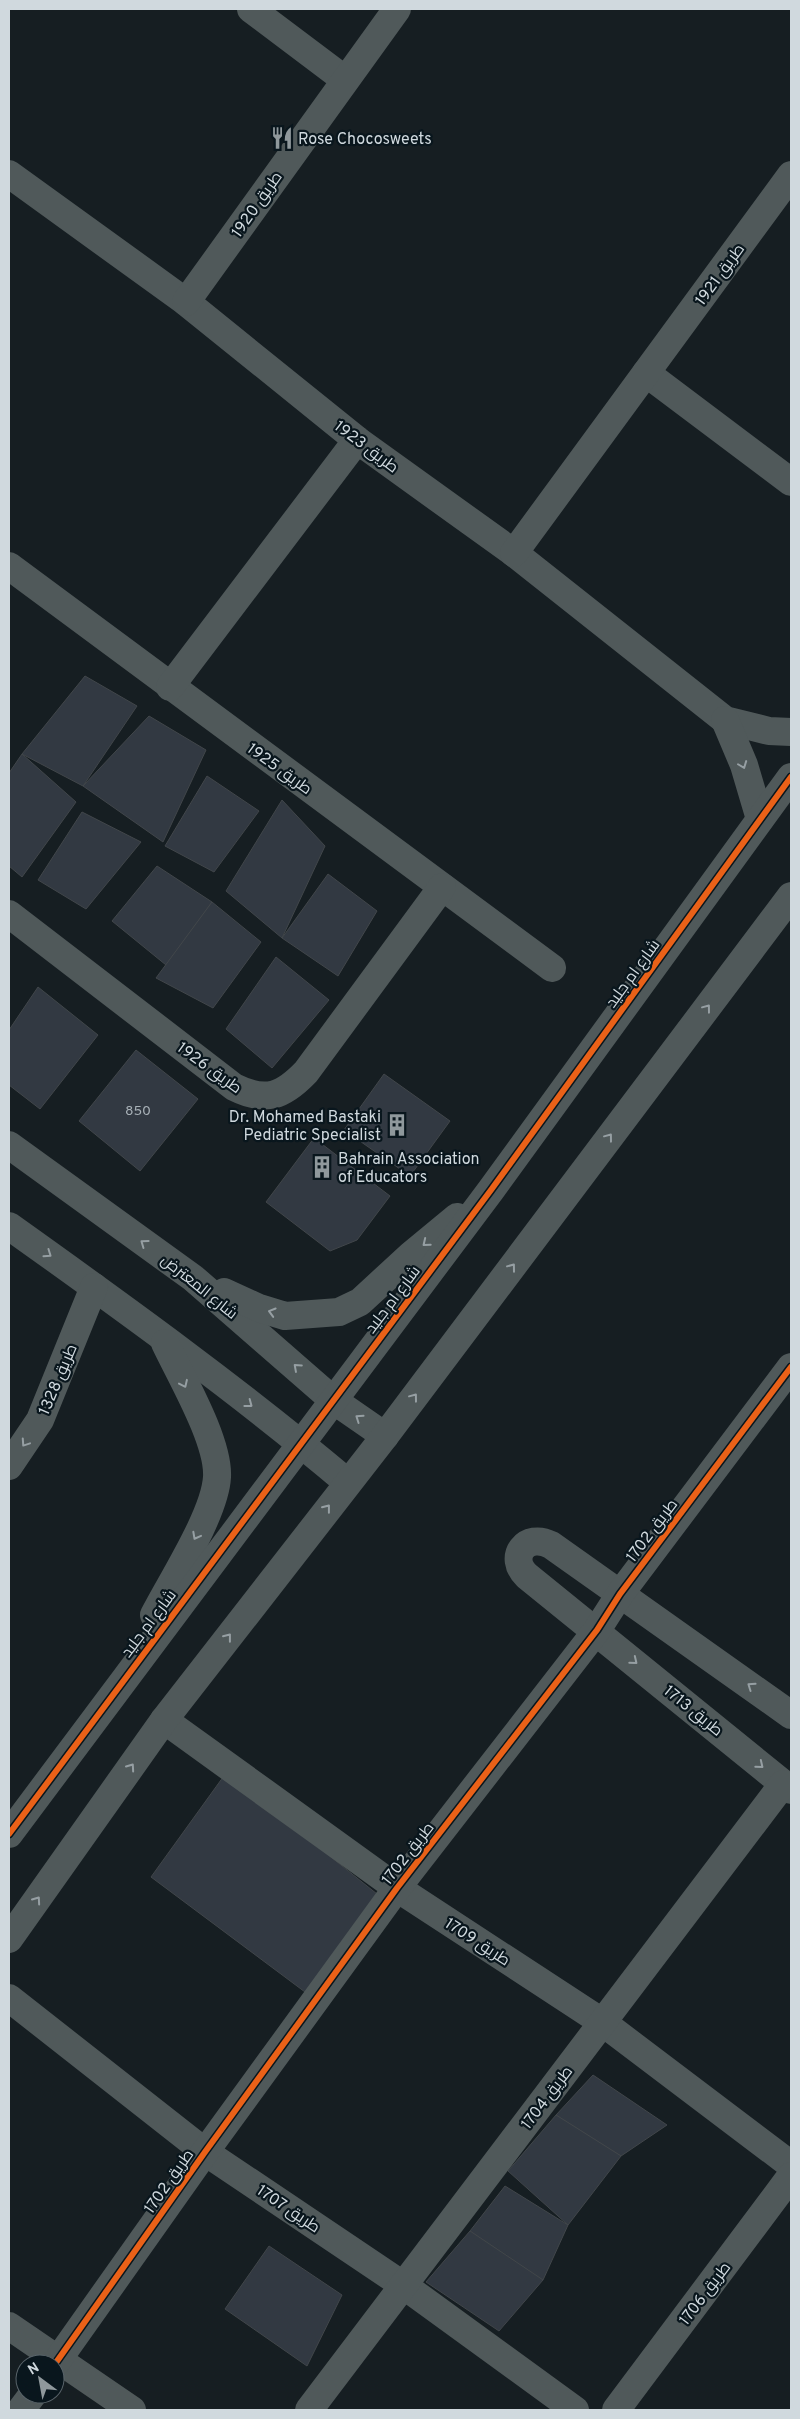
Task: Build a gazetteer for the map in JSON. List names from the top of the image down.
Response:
{
  "streets": {
    "street": [
      "طريق 1920",
      "طريق 1921",
      "طريق 1923",
      "طريق 1925",
      "شارع ام جليد",
      "طريق 1926",
      "شارع المعترض",
      "طريق 1328",
      "طريق 1702",
      "طريق 1713",
      "طريق 1709",
      "طريق 1704",
      "طريق 1707",
      "طريق 1706"
    ]
  },
  "crossings": [
    ["طريق 1920", "طريق 1923"],
    ["طريق 1921", "طريق 1923"],
    ["طريق 1923", "شارع ام جليد"],
    ["طريق 1925", "طريق 1926"],
    ["شارع ام جليد", "شارع المعترض"],
    ["طريق 1702", "طريق 1713"],
    ["طريق 1702", "طريق 1709"],
    ["طريق 1702", "طريق 1707"],
    ["طريق 1713", "طريق 1704"],
    ["طريق 1709", "طريق 1704"],
    ["طريق 1704", "طريق 1707"]
  ],
  "one_way": ["طريق 1328"],
  "places": {
    "restaurant": ["Rose Chocosweets"],
    "building": ["Dr. Mohamed Bastaki Pediatric Specialist", "Bahrain Association of Educators"]
  },
  "house_numbers": ["850"],
  "north": "top left"
}
